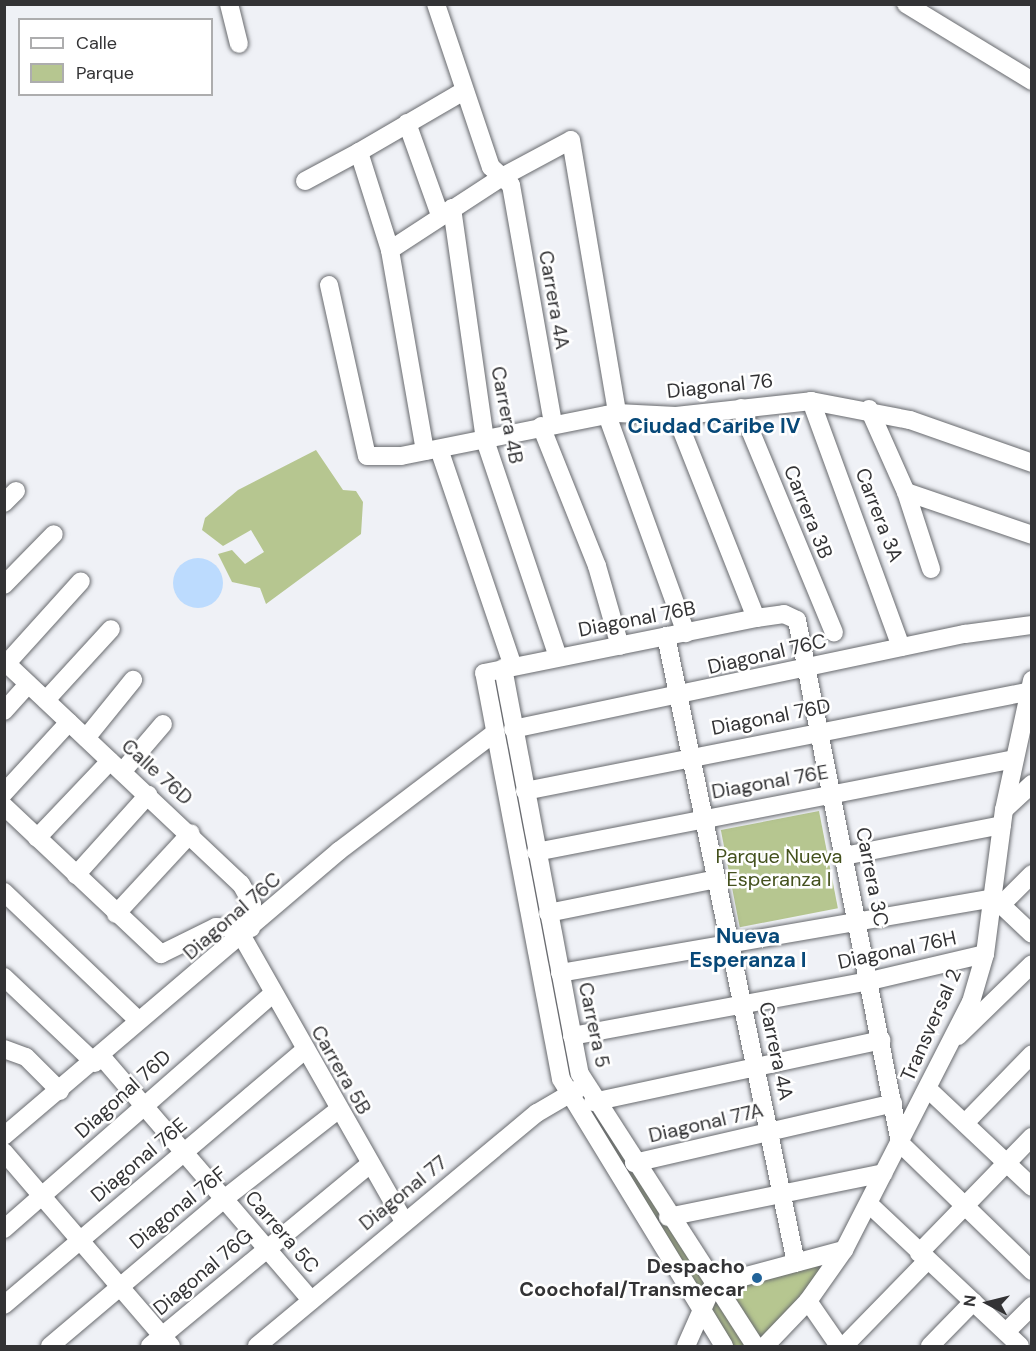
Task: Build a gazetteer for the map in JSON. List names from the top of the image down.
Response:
{
  "streets": {
    "street": [
      "Carrera 4A",
      "Diagonal 76",
      "Carrera 4B",
      "Carrera 3B",
      "Carrera 3A",
      "Diagonal 76B",
      "Diagonal 76C",
      "Diagonal 76D",
      "Calle 76D",
      "Diagonal 76E",
      "Carrera 3C",
      "Diagonal 76H",
      "Carrera 5",
      "Transversal 2",
      "Carrera 5B",
      "Diagonal 77A",
      "Diagonal 77",
      "Diagonal 76F",
      "Carrera 5C",
      "Diagonal 76G"
    ]
  },
  "crossings": [
    ["Carrera 4A", "Diagonal 76"],
    ["Carrera 4A", "Diagonal 76B"],
    ["Carrera 4A", "Diagonal 76C"],
    ["Carrera 4A", "Diagonal 76D"],
    ["Carrera 4A", "Diagonal 76E"],
    ["Carrera 4A", "Diagonal 76H"],
    ["Carrera 4A", "Diagonal 77A"],
    ["Carrera 4A", "Diagonal 77"],
    ["Diagonal 76", "Carrera 4B"],
    ["Diagonal 76", "Carrera 3B"],
    ["Diagonal 76", "Carrera 3A"],
    ["Diagonal 76", "Carrera 5"],
    ["Carrera 4B", "Diagonal 76B"],
    ["Carrera 3A", "Diagonal 76C"],
    ["Diagonal 76B", "Diagonal 76C"],
    ["Diagonal 76B", "Carrera 3C"],
    ["Diagonal 76B", "Carrera 5"],
    ["Diagonal 76C", "Calle 76D"],
    ["Diagonal 76C", "Carrera 3C"],
    ["Diagonal 76C", "Carrera 5"],
    ["Diagonal 76C", "Carrera 5B"],
    ["Diagonal 76C", "Carrera 5C"],
    ["Diagonal 76D", "Carrera 3C"],
    ["Diagonal 76D", "Carrera 5"],
    ["Diagonal 76D", "Transversal 2"],
    ["Diagonal 76D", "Carrera 5B"],
    ["Diagonal 76D", "Carrera 5C"],
    ["Calle 76D", "Carrera 5B"],
    ["Diagonal 76E", "Carrera 3C"],
    ["Diagonal 76E", "Carrera 5"],
    ["Diagonal 76E", "Transversal 2"],
    ["Diagonal 76E", "Carrera 5B"],
    ["Diagonal 76E", "Carrera 5C"],
    ["Carrera 3C", "Diagonal 76H"],
    ["Carrera 3C", "Transversal 2"],
    ["Carrera 3C", "Diagonal 77A"],
    ["Carrera 3C", "Diagonal 77"],
    ["Diagonal 76H", "Carrera 5"],
    ["Diagonal 76H", "Transversal 2"],
    ["Carrera 5", "Diagonal 77A"],
    ["Carrera 5", "Diagonal 77"],
    ["Carrera 5B", "Diagonal 77"],
    ["Carrera 5B", "Diagonal 76F"],
    ["Carrera 5B", "Diagonal 76G"],
    ["Diagonal 77", "Carrera 5C"],
    ["Diagonal 76F", "Carrera 5C"],
    ["Carrera 5C", "Diagonal 76G"]
  ],
  "districts": ["Ciudad Caribe IV", "Nueva Esperanza I"],
  "parks": ["Parque Nueva Esperanza I"],
  "places": ["Despacho Coochofal/Transmecar"],
  "legend": ["Calle", "Parque"],
  "north": "left"
}
